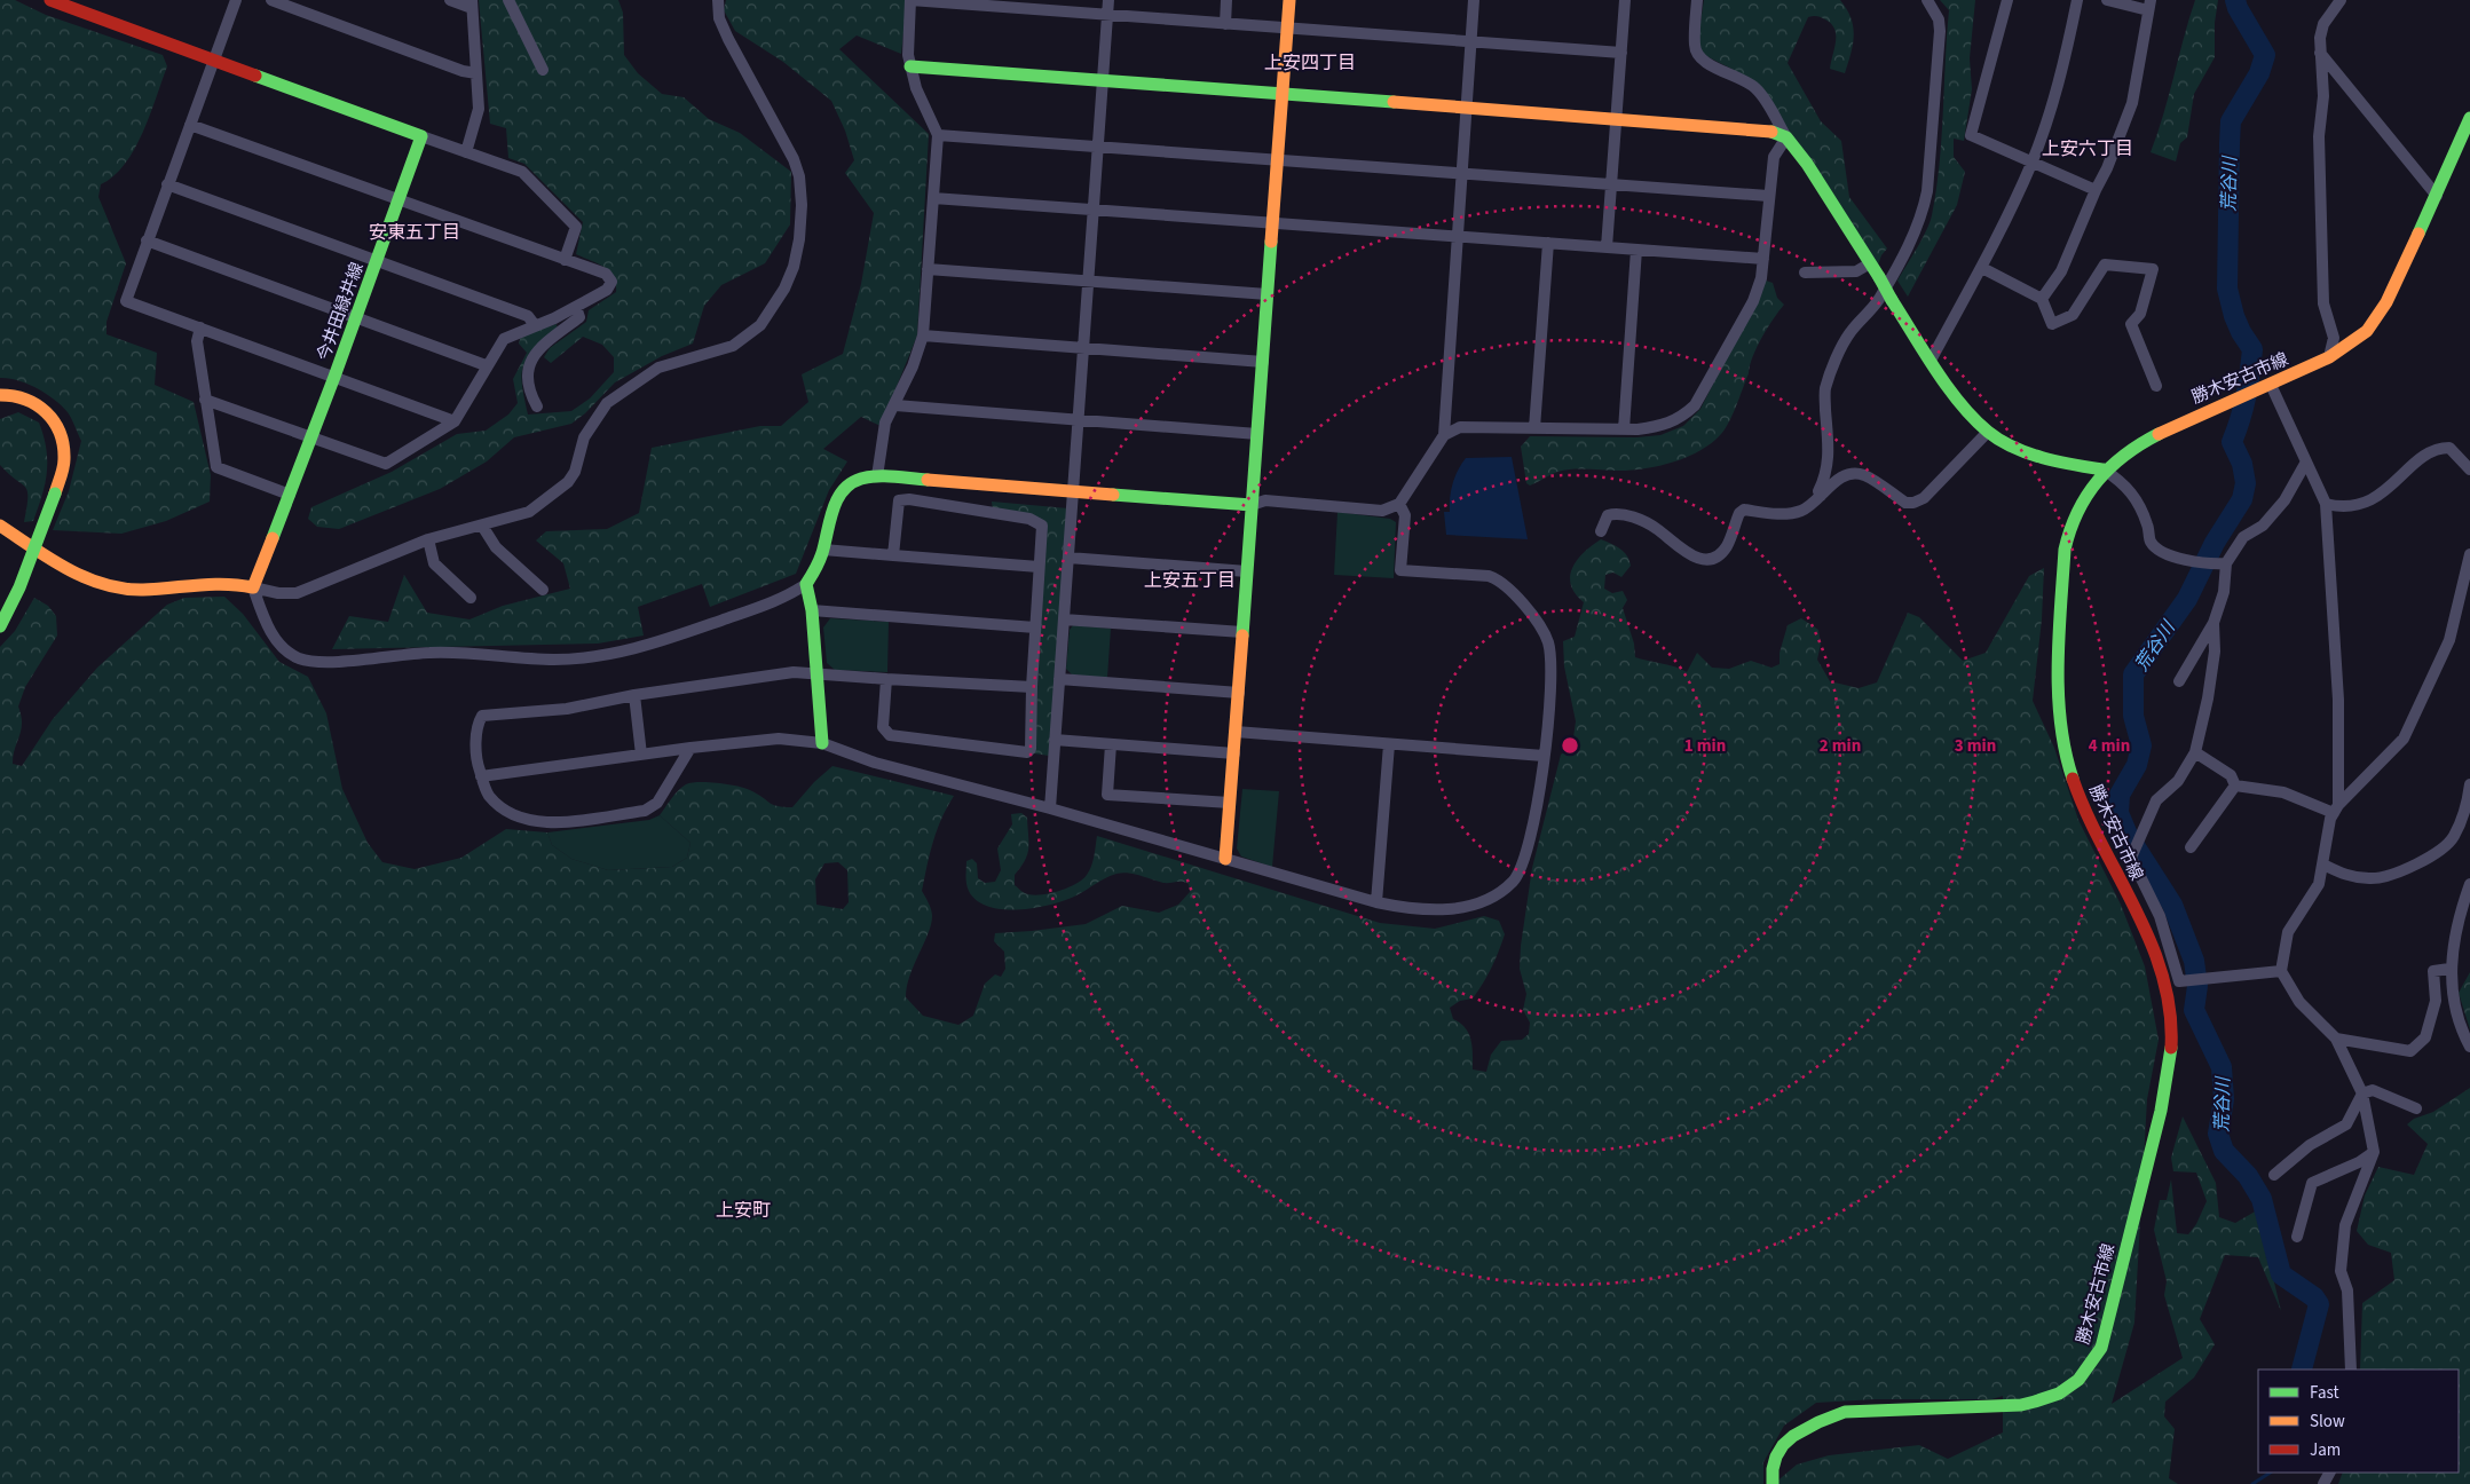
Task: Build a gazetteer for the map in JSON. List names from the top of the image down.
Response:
{
  "streets": {
    "main road": ["今井田緑井線", "勝木安古市線"]
  },
  "districts": [
    "上安四丁目",
    "上安六丁目",
    "安東五丁目",
    "上安五丁目",
    "上安町"
  ],
  "water": ["荒谷川"],
  "legend": ["Fast", "Slow", "Jam"],
  "rings": [
    "1 min",
    "2 min",
    "3 min",
    "4 min"
  ]
}
